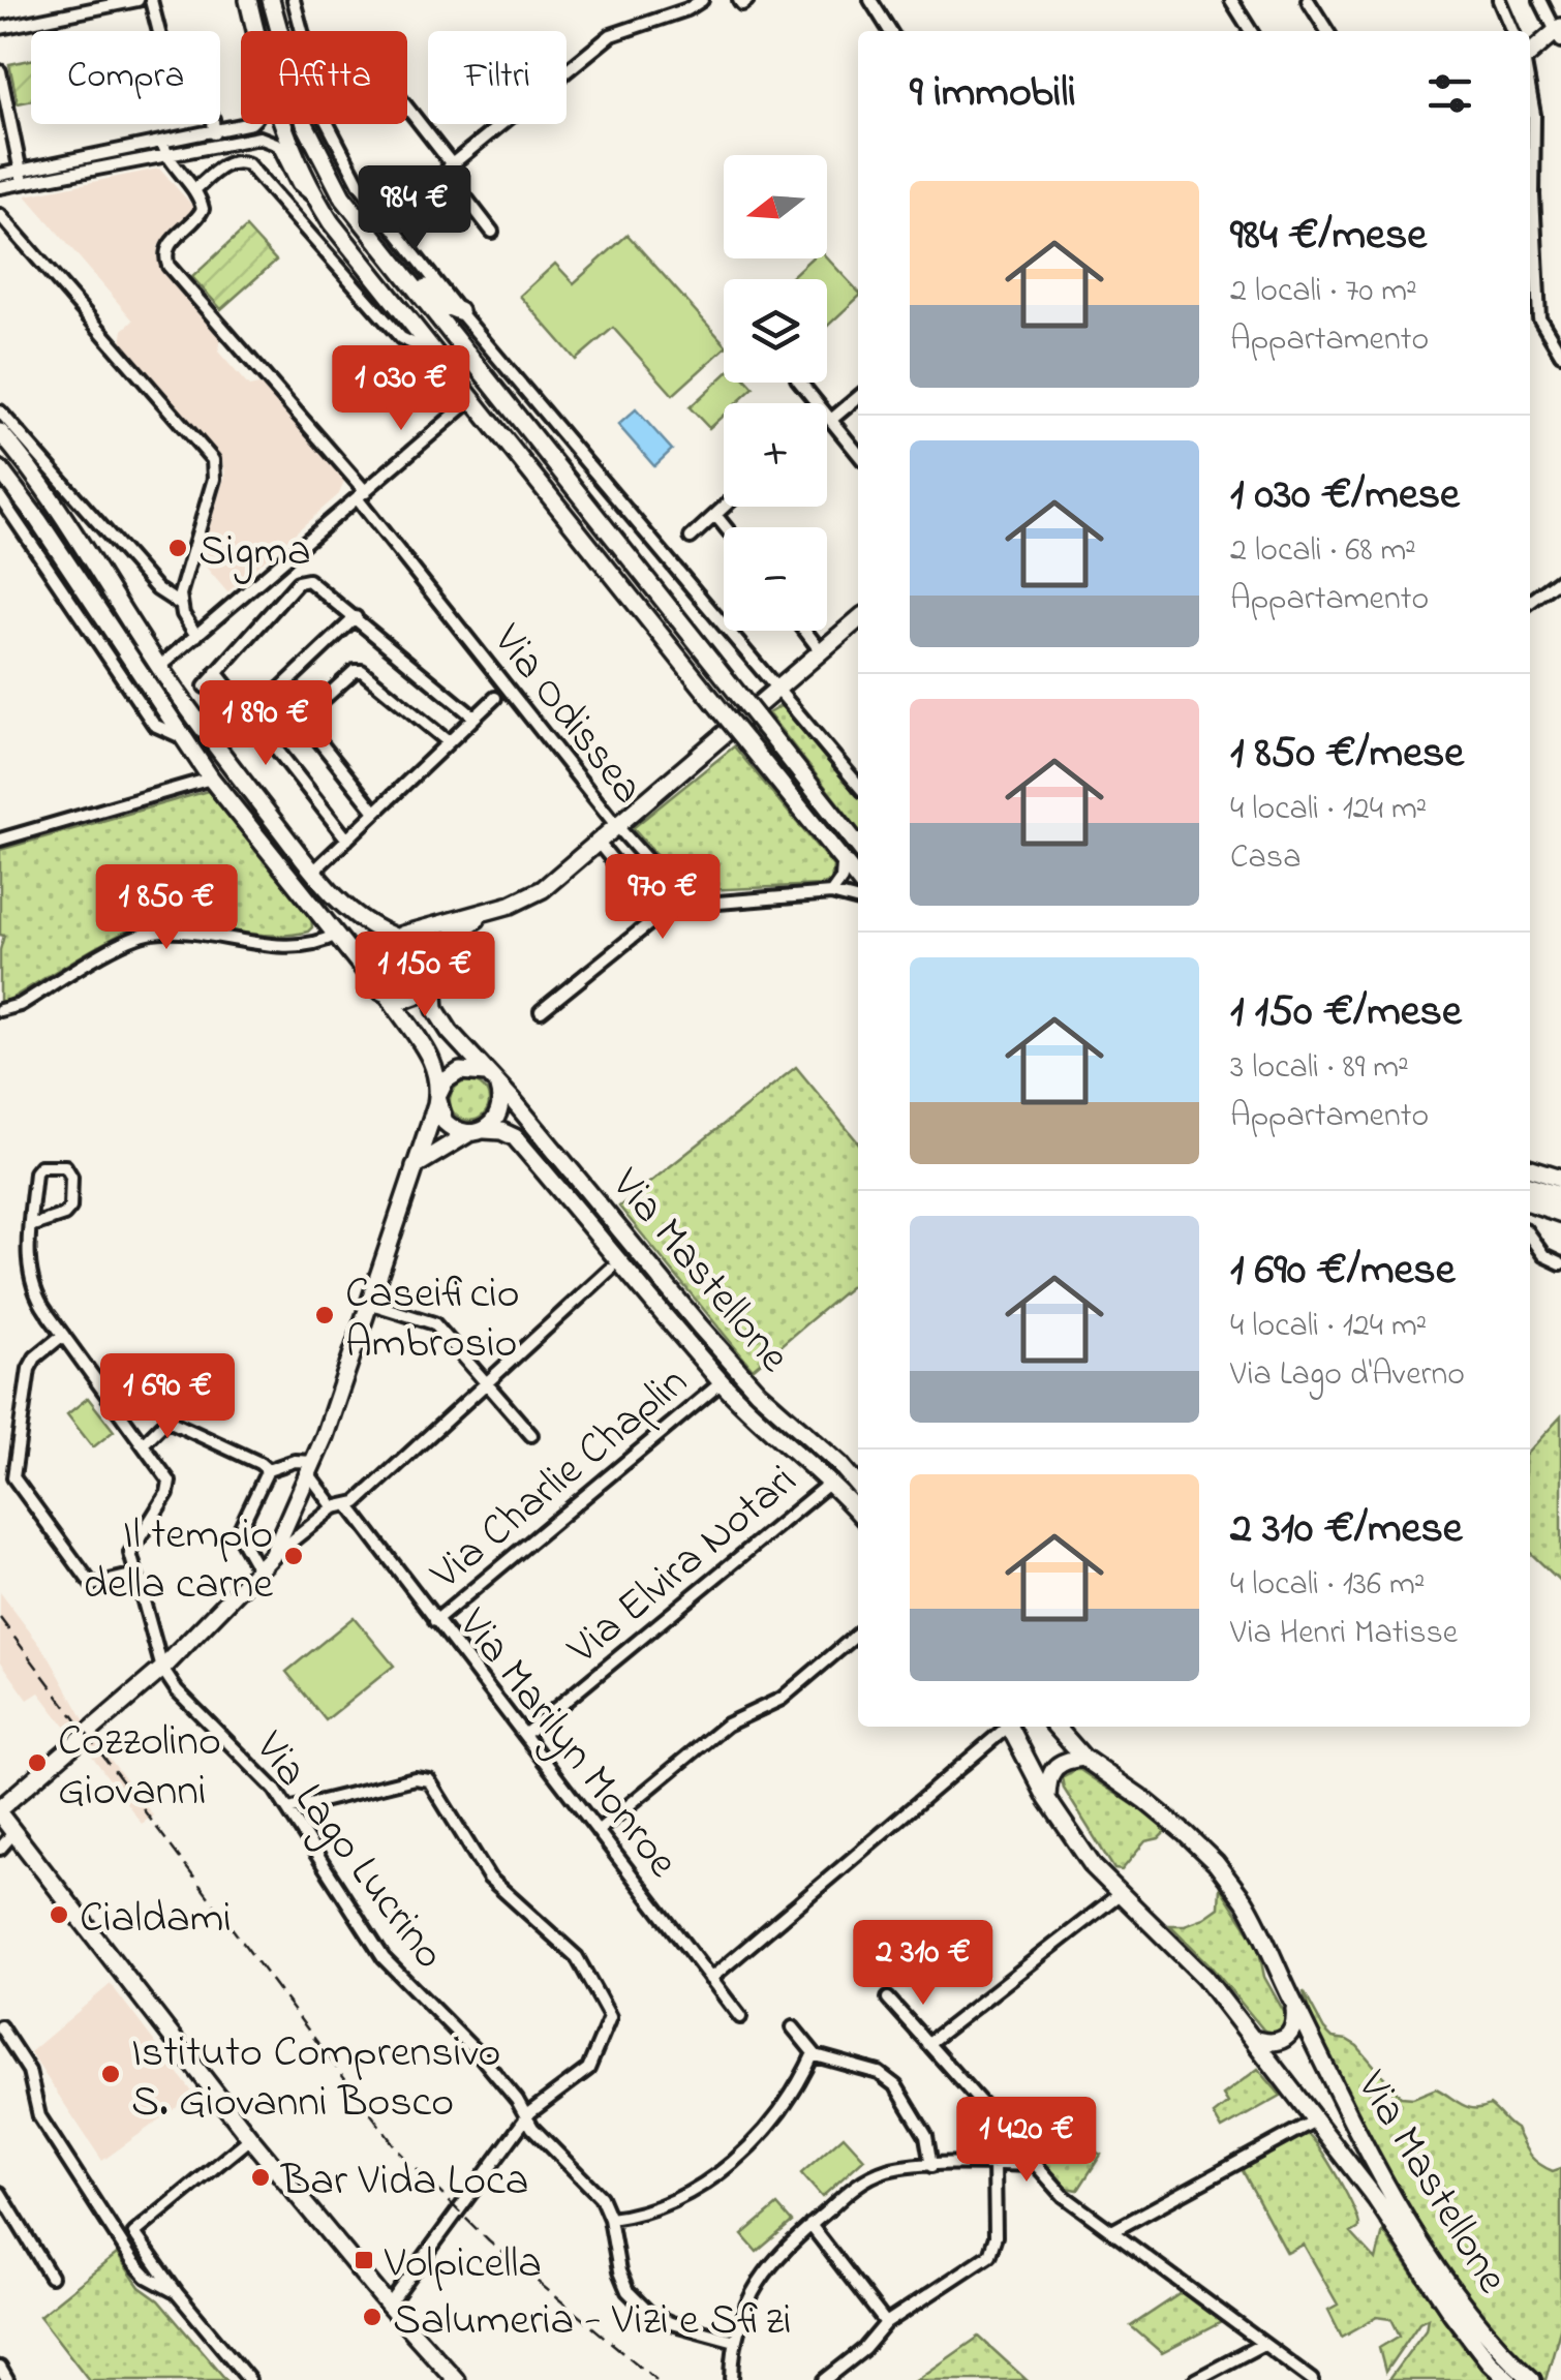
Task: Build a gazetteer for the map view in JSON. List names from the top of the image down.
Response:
{
  "streets": {
    "street": [
      "Via Odissea",
      "Via Mastellone",
      "Via Charlie Chaplin",
      "Via Elvira Notari",
      "Via Marilyn Monroe",
      "Via Lago Lucrino"
    ]
  },
  "crossings": [
    ["Via Mastellone", "Via Charlie Chaplin"],
    ["Via Mastellone", "Via Elvira Notari"],
    ["Via Charlie Chaplin", "Via Marilyn Monroe"],
    ["Via Elvira Notari", "Via Marilyn Monroe"]
  ],
  "places": {
    "other": [
      "Sigma",
      "Caseificio Ambrosio",
      "Il tempio della carne",
      "Cozzolino Giovanni",
      "Cialdami",
      "Istituto Comprensivo S. Giovanni Bosco",
      "Bar Vida Loca",
      "Salumeria - Vizi e Sfizi"
    ],
    "transit": ["Volpicella"]
  },
  "north": "left",
  "page": {
    "chip": ["Compra", "Affitta", "Filtri"],
    "heading": "9 immobili",
    "map_buttons": ["+", "−"],
    "list": [
      {
        "name": "984 €/mese",
        "note": "2 locali · 70 m² · Appartamento"
      },
      {
        "name": "1 030 €/mese",
        "note": "2 locali · 68 m² · Appartamento"
      },
      {
        "name": "1 850 €/mese",
        "note": "4 locali · 124 m² · Casa"
      },
      {
        "name": "1 150 €/mese",
        "note": "3 locali · 89 m² · Appartamento"
      },
      {
        "name": "1 690 €/mese",
        "note": "4 locali · 124 m² · Via Lago d'Averno"
      },
      {
        "name": "2 310 €/mese",
        "note": "4 locali · 136 m² · Via Henri Matisse"
      }
    ],
    "price": [
      "984 €",
      "1 030 €",
      "1 890 €",
      "970 €",
      "1 850 €",
      "1 150 €",
      "1 690 €",
      "2 310 €",
      "1 420 €"
    ]
  }
}
